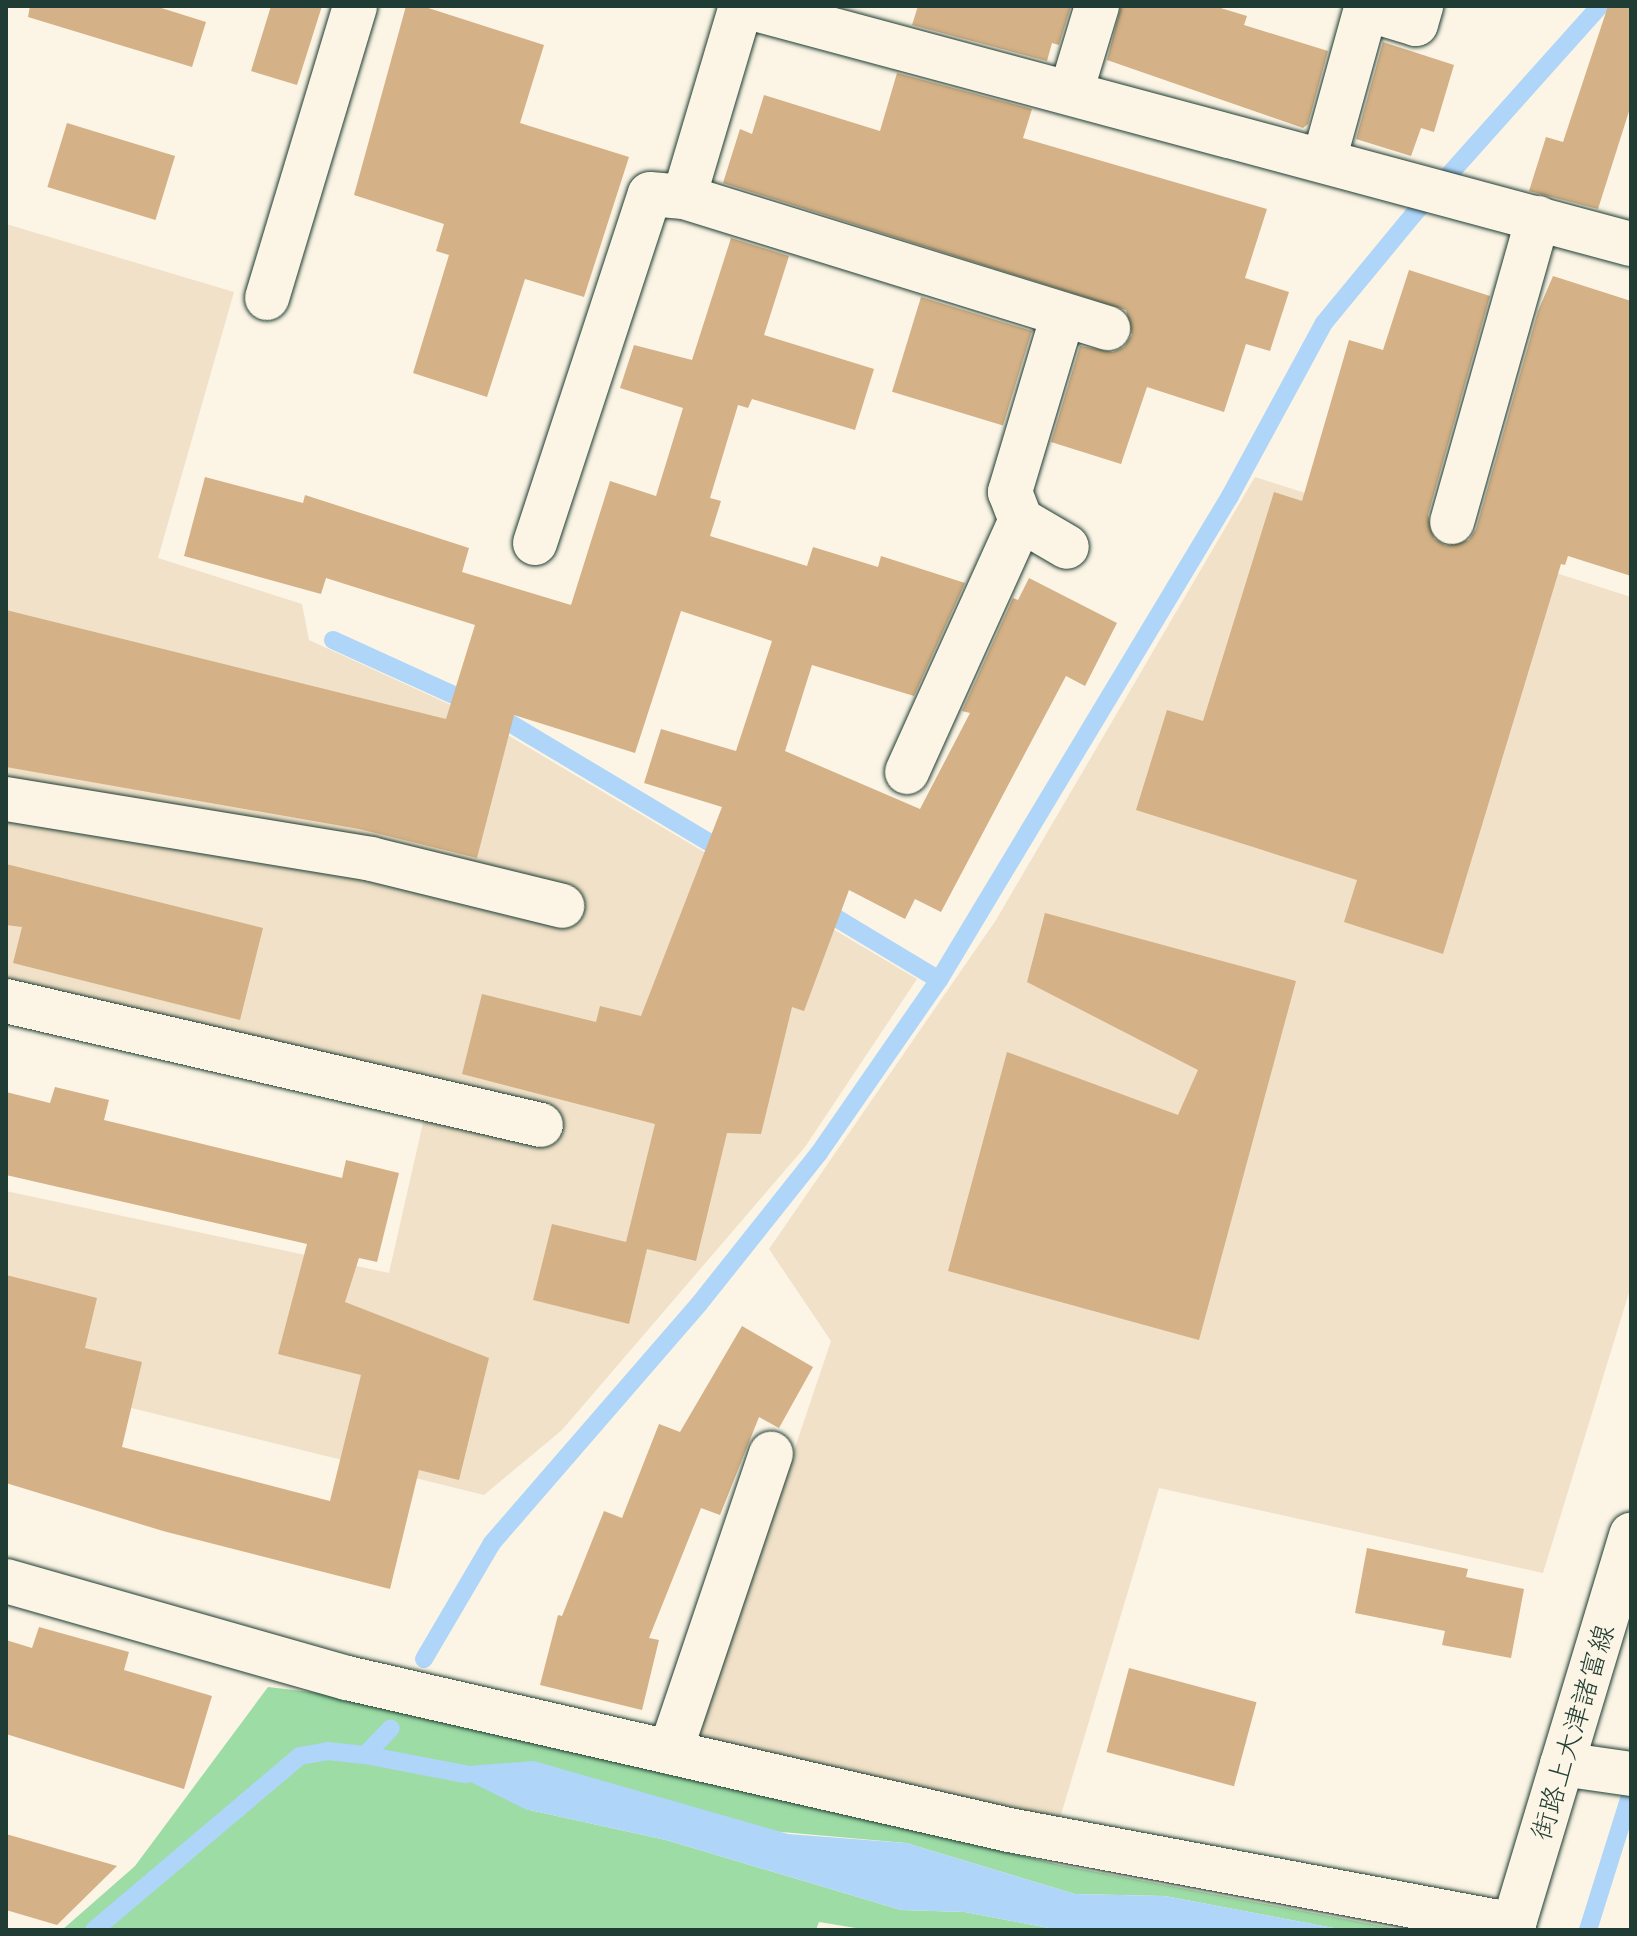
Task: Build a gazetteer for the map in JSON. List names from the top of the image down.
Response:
{
  "streets": {
    "street": ["街路上大津諸富線"]
  }
}
